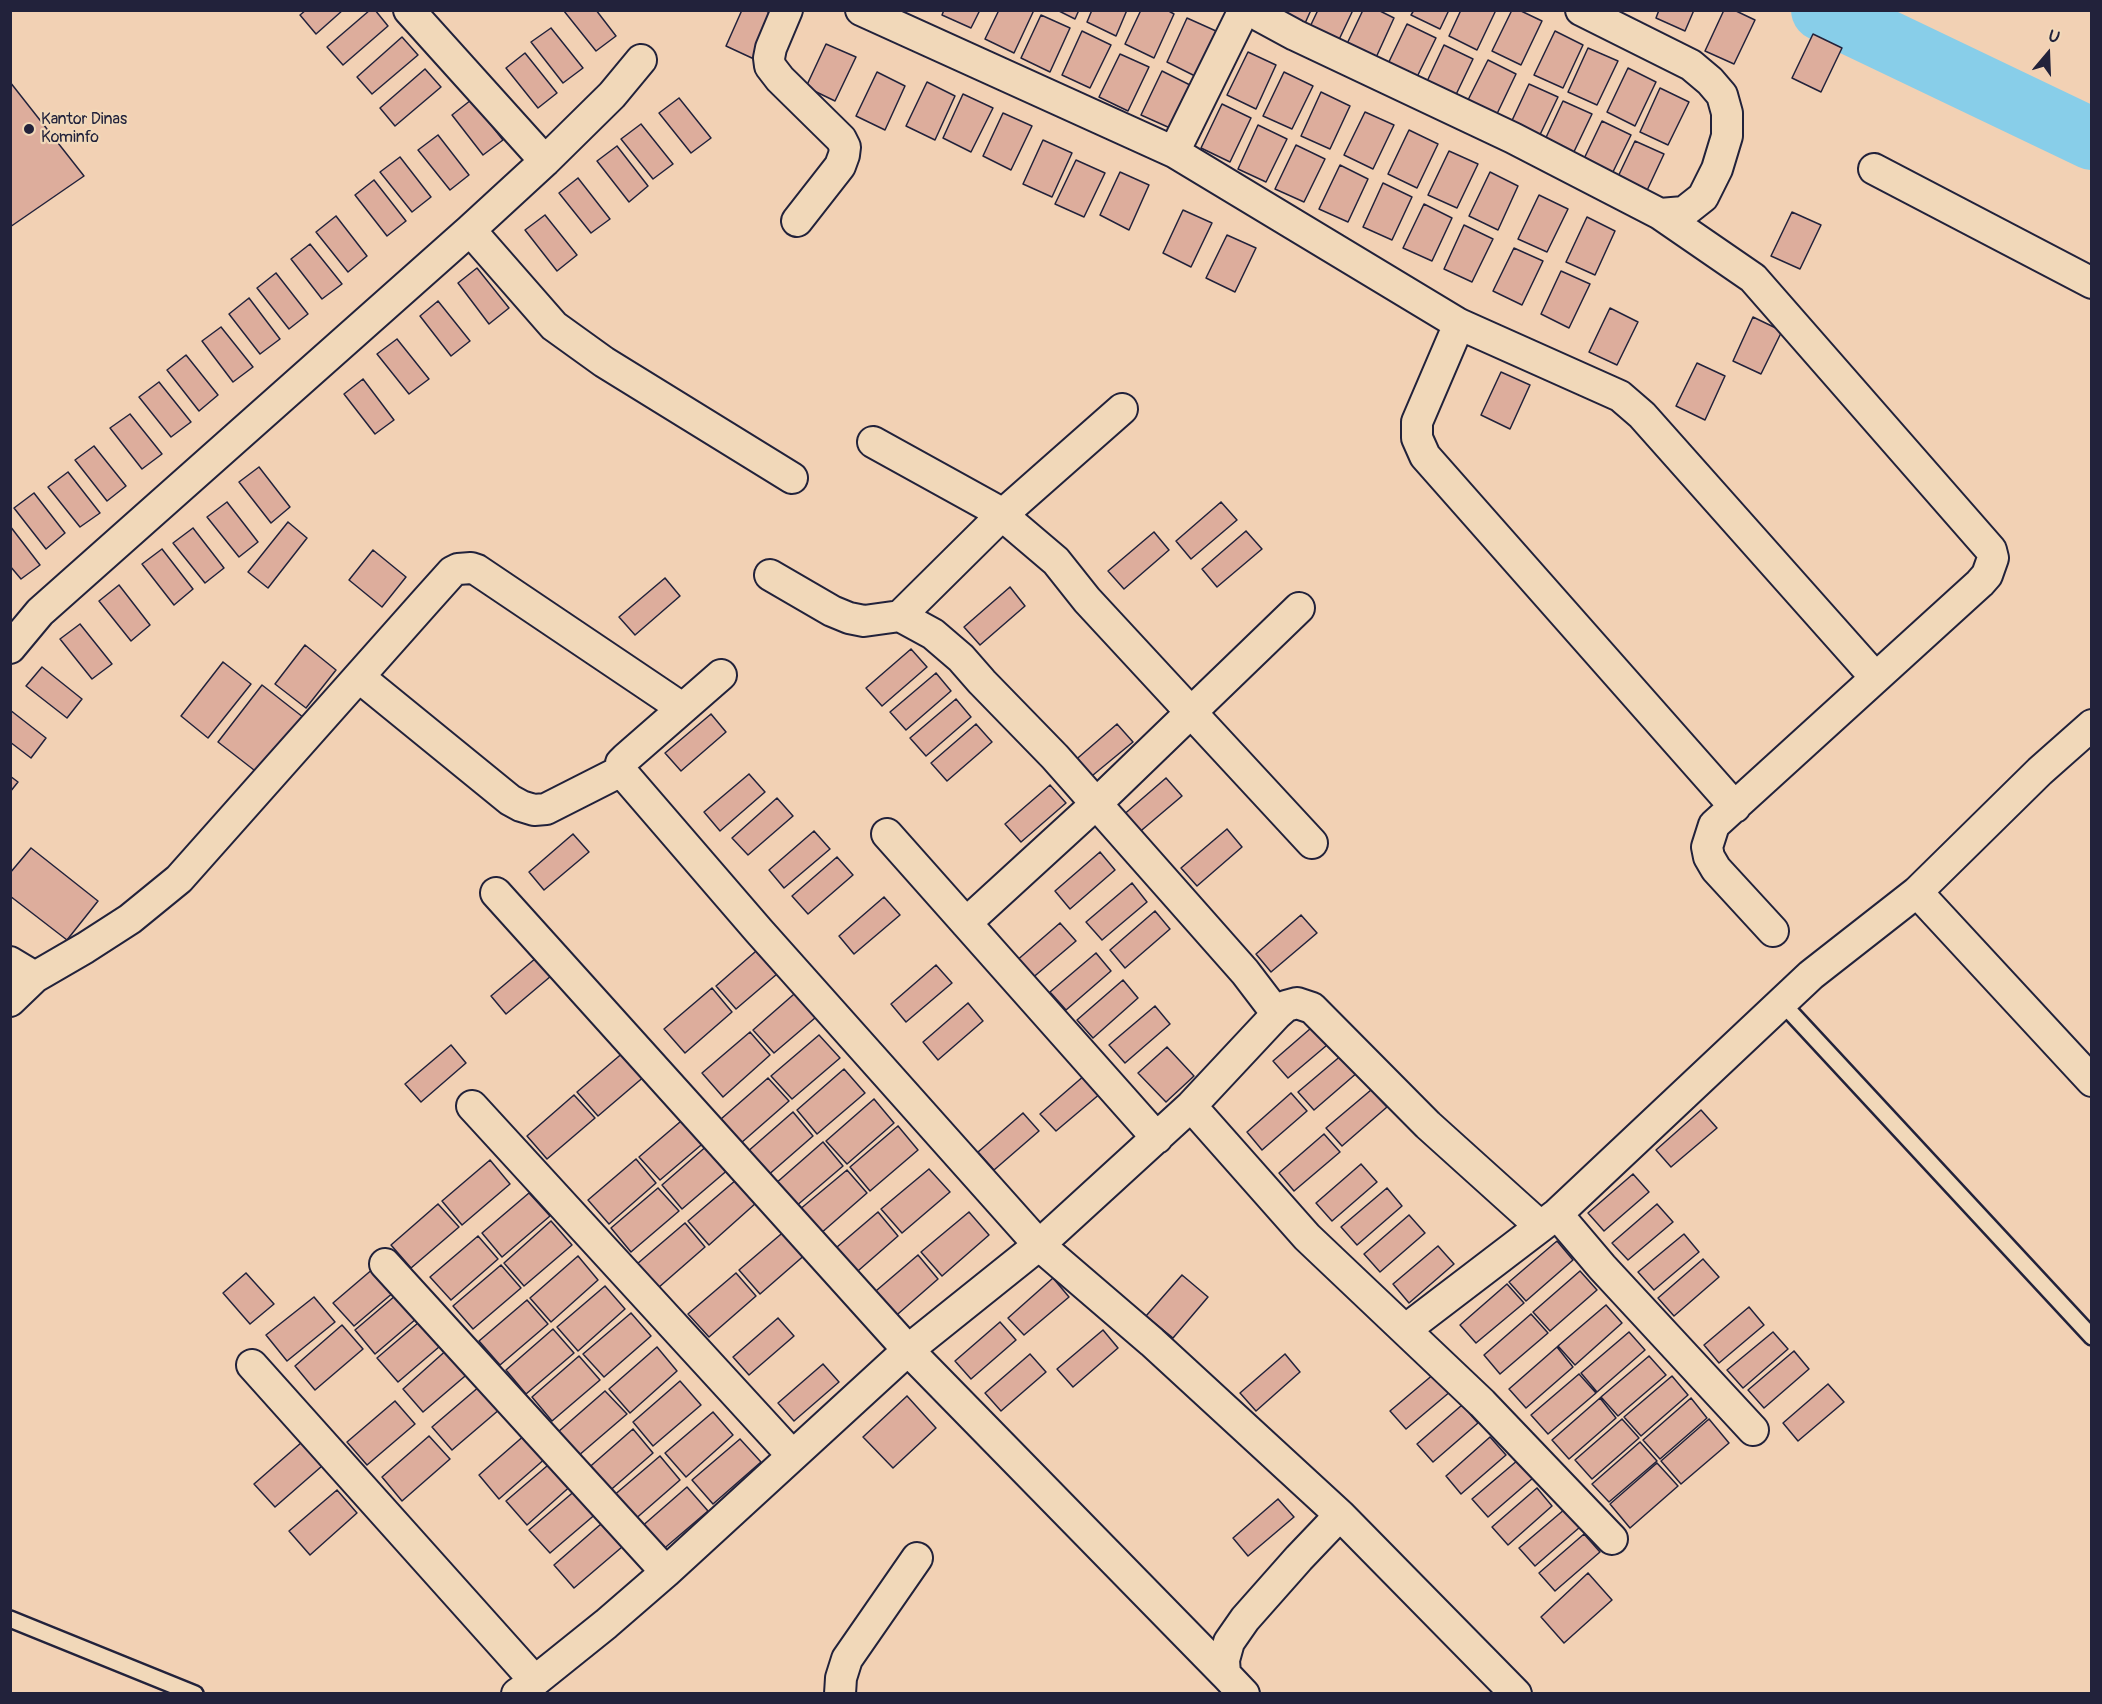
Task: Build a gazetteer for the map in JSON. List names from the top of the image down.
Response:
{
  "places": ["Kantor Dinas Kominfo"],
  "north": "top"
}
